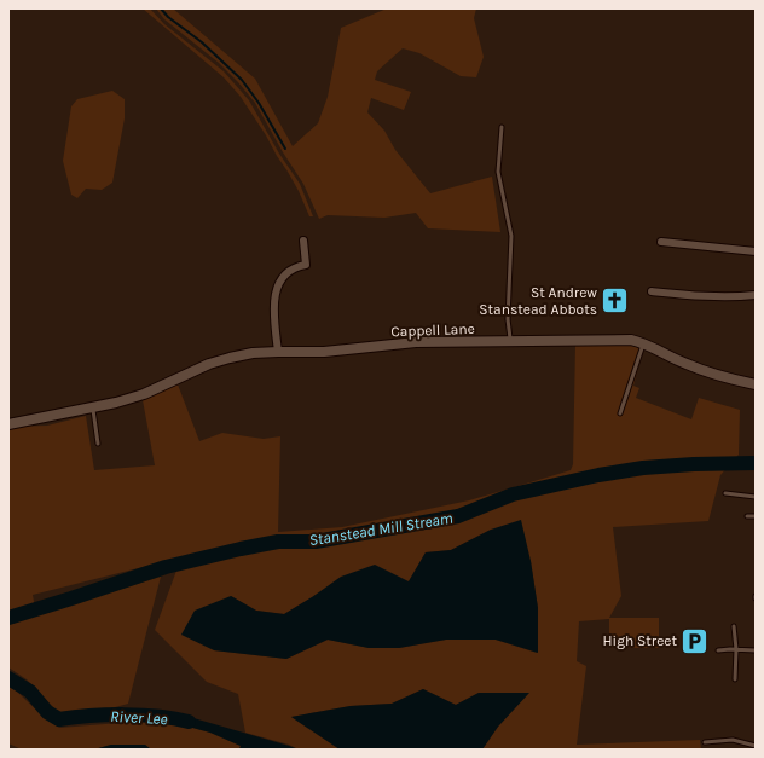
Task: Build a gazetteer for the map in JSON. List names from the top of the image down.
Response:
{
  "streets": {
    "street": ["Cappell Lane"]
  },
  "water": ["Stanstead Mill Stream", "River Lee"],
  "places": {
    "church": ["St Andrew Stanstead Abbots"],
    "parking": ["High Street"]
  }
}
